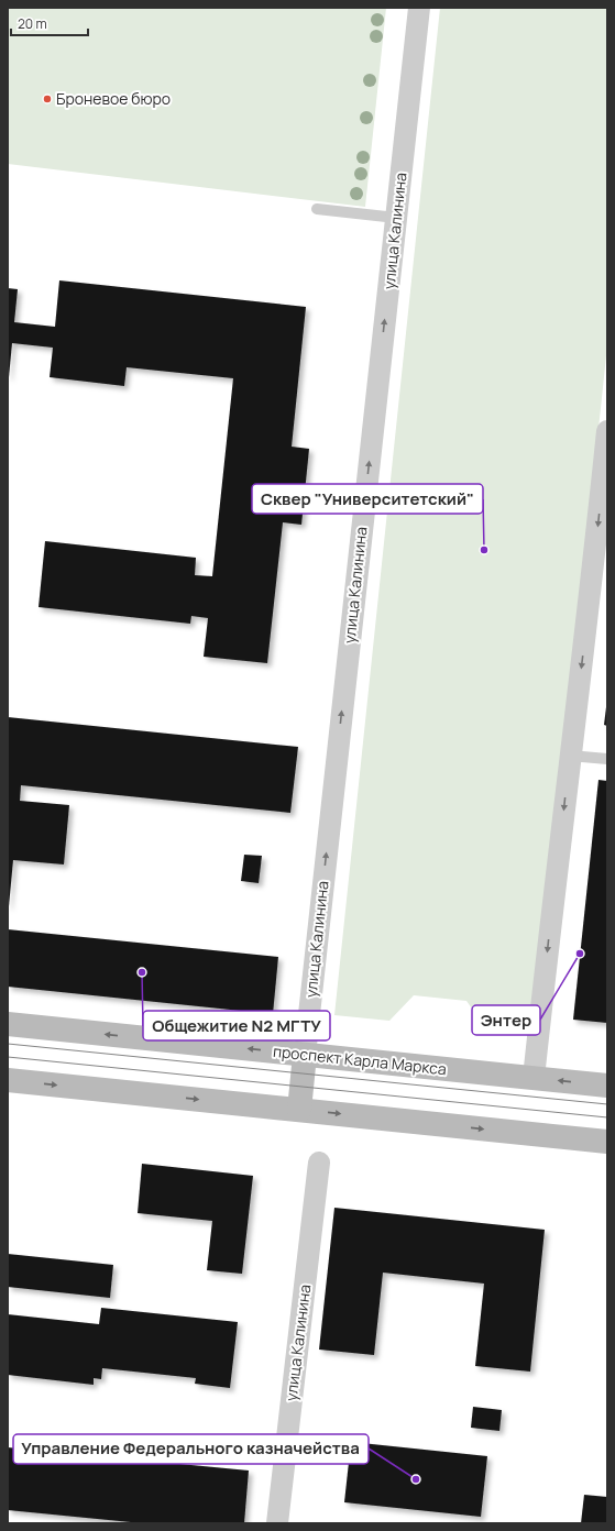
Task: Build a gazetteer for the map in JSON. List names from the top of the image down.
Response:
{
  "streets": {
    "main road": ["улица Калинина", "проспект Карла Маркса"]
  },
  "crossings": [
    ["улица Калинина", "проспект Карла Маркса"]
  ],
  "one_way": ["улица Калинина"],
  "places": [
    "Броневое бюро",
    "Сквер \"Университетский\"",
    "Энтер",
    "Общежитие N2 МГТУ",
    "Управление Федерального казначейства"
  ],
  "scale_bar": "20 m"
}
